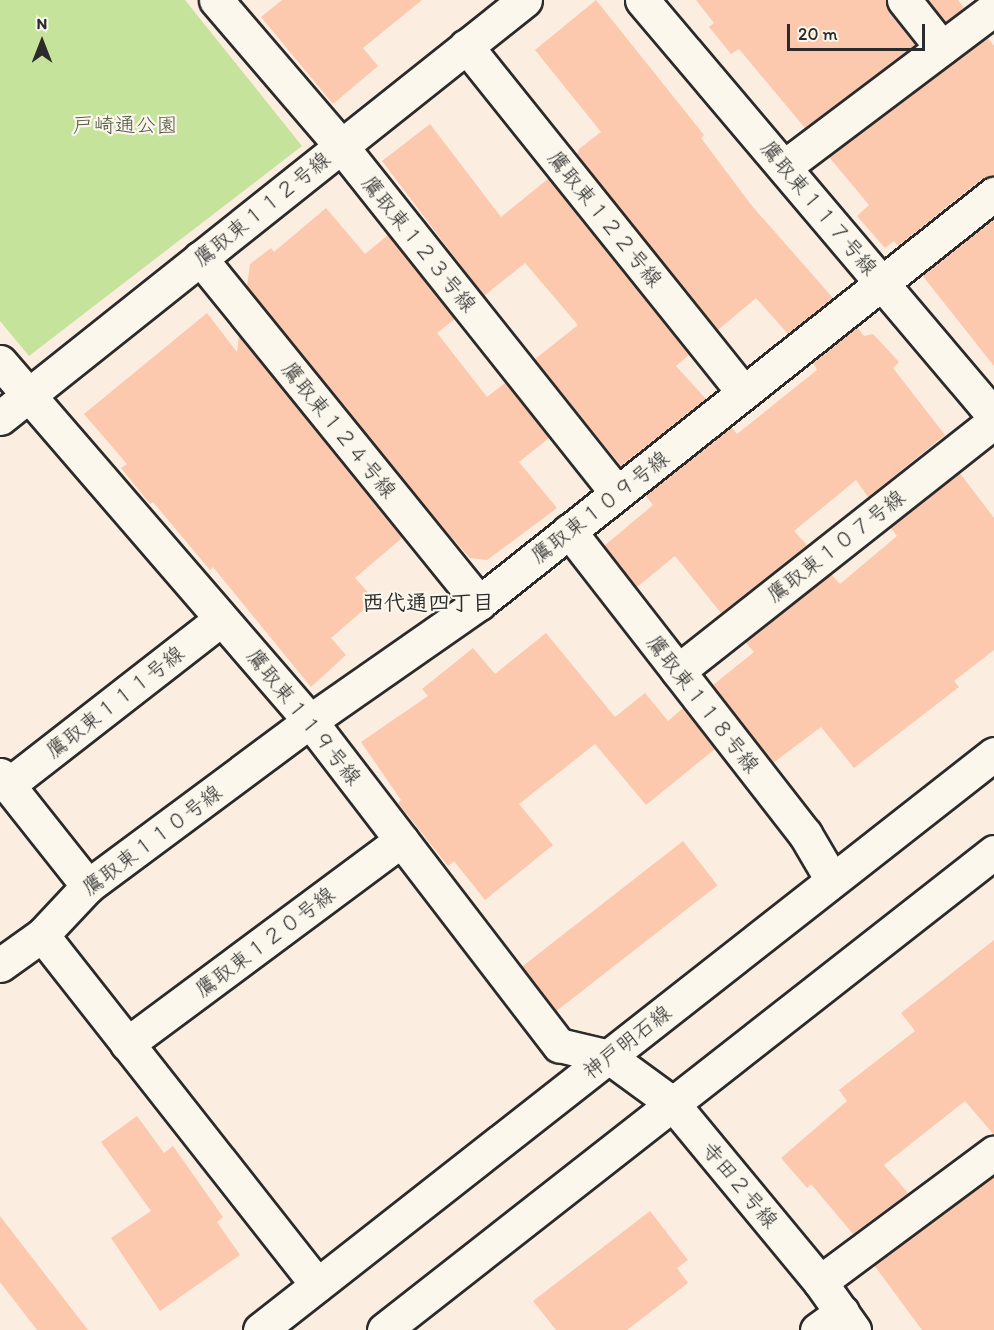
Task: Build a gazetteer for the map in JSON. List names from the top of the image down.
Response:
{
  "streets": {
    "street": [
      "鷹取東１１７号線",
      "鷹取東１１２号線",
      "鷹取東１２２号線",
      "鷹取東１２３号線",
      "鷹取東１２４号線",
      "鷹取東１０９号線",
      "鷹取東１０７号線",
      "鷹取東１１１号線",
      "鷹取東１１８号線",
      "鷹取東１１９号線",
      "鷹取東１１０号線",
      "鷹取東１２０号線",
      "神戸明石線",
      "寺田２号線"
    ]
  },
  "crossings": [
    ["鷹取東１１７号線", "鷹取東１０９号線"],
    ["鷹取東１１２号線", "鷹取東１２２号線"],
    ["鷹取東１１２号線", "鷹取東１２３号線"],
    ["鷹取東１１２号線", "鷹取東１２４号線"],
    ["鷹取東１１２号線", "鷹取東１１９号線"],
    ["鷹取東１２２号線", "鷹取東１０９号線"],
    ["鷹取東１２３号線", "鷹取東１０９号線"],
    ["鷹取東１２４号線", "鷹取東１０９号線"],
    ["鷹取東１０９号線", "鷹取東１１８号線"],
    ["鷹取東１０９号線", "鷹取東１１９号線"],
    ["鷹取東１０９号線", "鷹取東１１０号線"],
    ["鷹取東１０７号線", "鷹取東１１８号線"],
    ["鷹取東１１１号線", "鷹取東１１９号線"],
    ["鷹取東１１８号線", "神戸明石線"],
    ["鷹取東１１９号線", "鷹取東１１０号線"],
    ["鷹取東１１９号線", "鷹取東１２０号線"],
    ["鷹取東１１９号線", "神戸明石線"],
    ["鷹取東１１９号線", "寺田２号線"],
    ["神戸明石線", "寺田２号線"]
  ],
  "districts": ["西代通四丁目"],
  "parks": ["戸崎通公園"],
  "scale_bar": "20 m",
  "north": "top"
}
